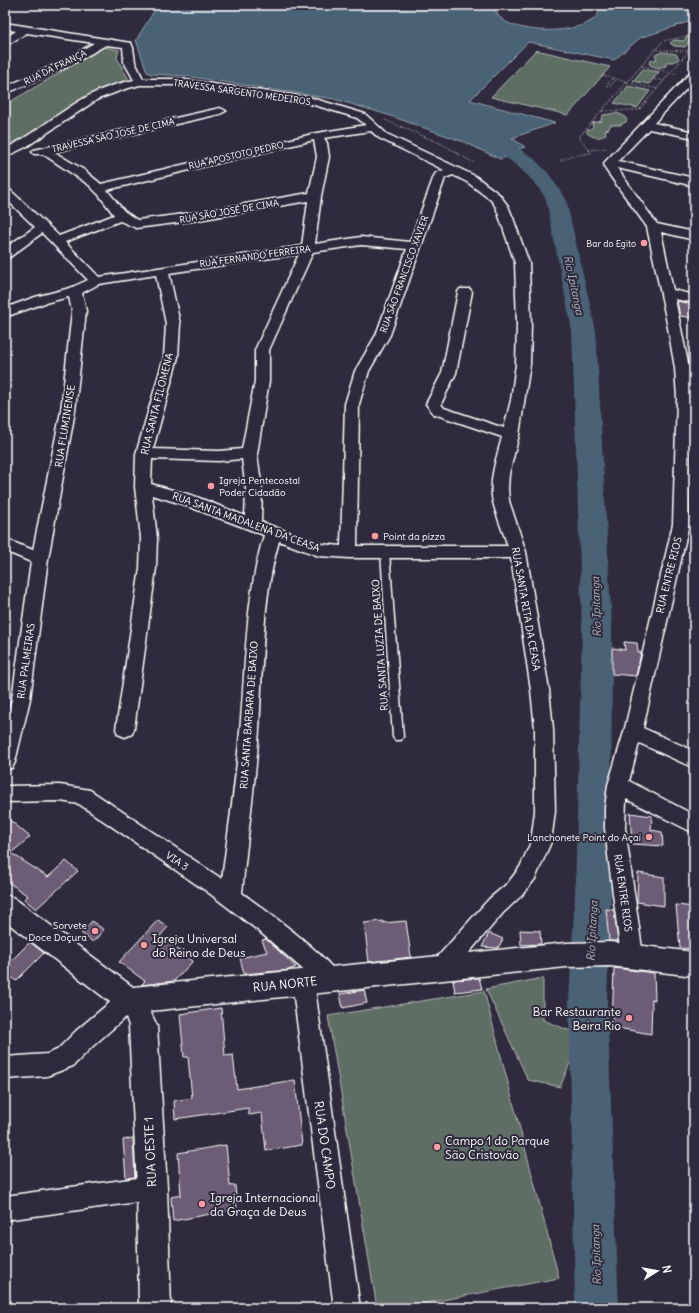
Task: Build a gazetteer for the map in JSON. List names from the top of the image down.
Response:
{
  "streets": {
    "street": [
      "RUA DA FRANÇA",
      "TRAVESSA SARGENTO MEDEIROS",
      "TRAVESSA SÃO JOSÉ DE CIMA",
      "RUA APOSTOTO PEDRO",
      "RUA SÃO JOSÉ DE CIMA",
      "RUA FERNANDO FERREIRA",
      "RUA SÃO FRANCISCO XAVIER",
      "RUA SANTA FILOMENA",
      "RUA FLUMINENSE",
      "RUA SANTA MADALENA DA CEASA",
      "RUA ENTRE RIOS",
      "RUA SANTA RITA DA CEASA",
      "RUA PALMEIRAS",
      "RUA SANTA BARBARA DE BAIXO",
      "VIA 3",
      "RUA NORTE",
      "RUA DO CAMPO",
      "RUA OESTE 1"
    ],
    "lane": ["RUA SANTA LUZIA DE BAIXO"]
  },
  "crossings": [
    ["TRAVESSA SARGENTO MEDEIROS", "TRAVESSA SÃO JOSÉ DE CIMA"],
    ["TRAVESSA SARGENTO MEDEIROS", "RUA APOSTOTO PEDRO"],
    ["TRAVESSA SARGENTO MEDEIROS", "RUA SANTA RITA DA CEASA"],
    ["RUA APOSTOTO PEDRO", "RUA SANTA RITA DA CEASA"],
    ["RUA FERNANDO FERREIRA", "RUA SÃO FRANCISCO XAVIER"],
    ["RUA FERNANDO FERREIRA", "RUA SANTA FILOMENA"],
    ["RUA FERNANDO FERREIRA", "RUA FLUMINENSE"],
    ["RUA SÃO FRANCISCO XAVIER", "RUA SANTA MADALENA DA CEASA"],
    ["RUA SÃO FRANCISCO XAVIER", "RUA SANTA RITA DA CEASA"],
    ["RUA SANTA FILOMENA", "RUA SANTA MADALENA DA CEASA"],
    ["RUA FLUMINENSE", "RUA PALMEIRAS"],
    ["RUA SANTA MADALENA DA CEASA", "RUA SANTA RITA DA CEASA"],
    ["RUA SANTA MADALENA DA CEASA", "RUA SANTA LUZIA DE BAIXO"],
    ["RUA SANTA MADALENA DA CEASA", "RUA SANTA BARBARA DE BAIXO"],
    ["RUA ENTRE RIOS", "RUA NORTE"],
    ["RUA SANTA RITA DA CEASA", "RUA NORTE"],
    ["RUA SANTA BARBARA DE BAIXO", "VIA 3"],
    ["VIA 3", "RUA NORTE"],
    ["VIA 3", "RUA DO CAMPO"],
    ["RUA NORTE", "RUA DO CAMPO"],
    ["RUA NORTE", "RUA OESTE 1"]
  ],
  "water": ["Rio Ipitanga"],
  "places": [
    "Bar do Egito",
    "Igreja Pentecostal Poder Cidadão",
    "Point da pizza",
    "Lanchonete Point do Açaí",
    "Sorvete Doce Doçura",
    "Igreja Universal do Reino de Deus",
    "Bar Restaurante Beira Rio",
    "Campo 1 do Parque São Cristovão",
    "Igreja Internacional da Graça de Deus"
  ],
  "north": "right"
}
